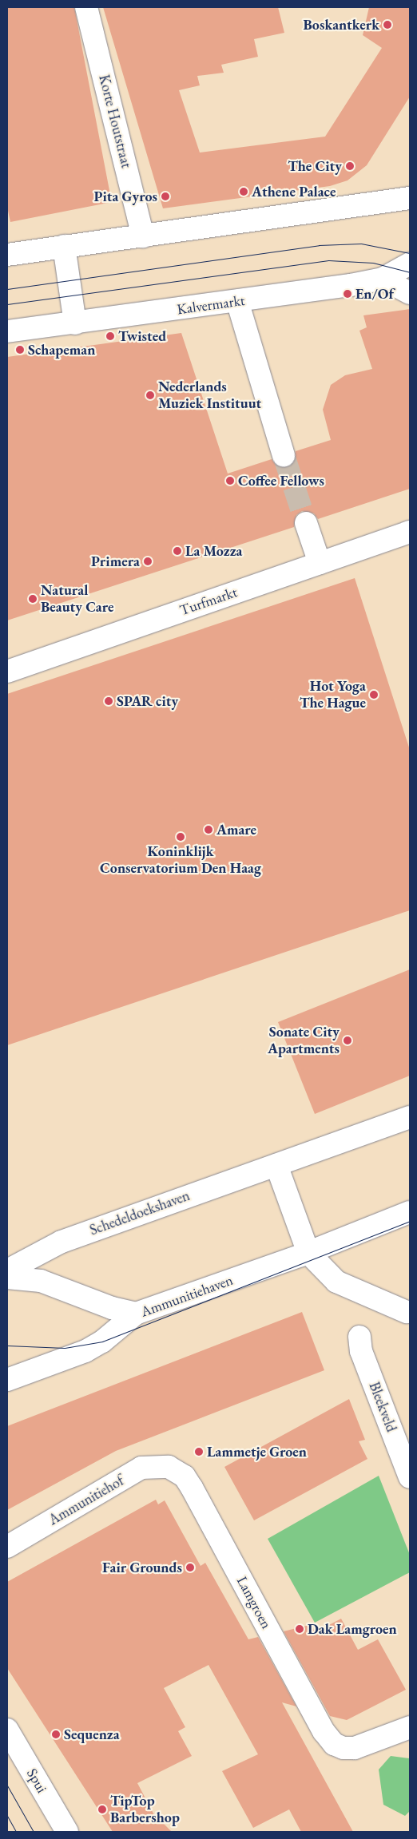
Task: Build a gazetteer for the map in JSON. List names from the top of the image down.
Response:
{
  "streets": {
    "street": [
      "Korte Houtstraat",
      "Kalvermarkt",
      "Turfmarkt",
      "Schedeldoekshaven",
      "Ammunitiehaven",
      "Bleekveld",
      "Ammunitiehof",
      "Lamgroen",
      "Spui"
    ]
  },
  "crossings": [
    ["Ammunitiehof", "Lamgroen"]
  ],
  "places": [
    "Boskantkerk",
    "The City",
    "Athene Palace",
    "Pita Gyros",
    "En/Of",
    "Twisted",
    "Schapeman",
    "Nederlands Muziek Instituut",
    "Coffee Fellows",
    "La Mozza",
    "Primera",
    "Natural Beauty Care",
    "Hot Yoga The Hague",
    "SPAR city",
    "Amare",
    "Koninklijk Conservatorium Den Haag",
    "Sonate City Apartments",
    "Lammetje Groen",
    "Fair Grounds",
    "Dak Lamgroen",
    "Sequenza",
    "TipTop Barbershop"
  ]
}
